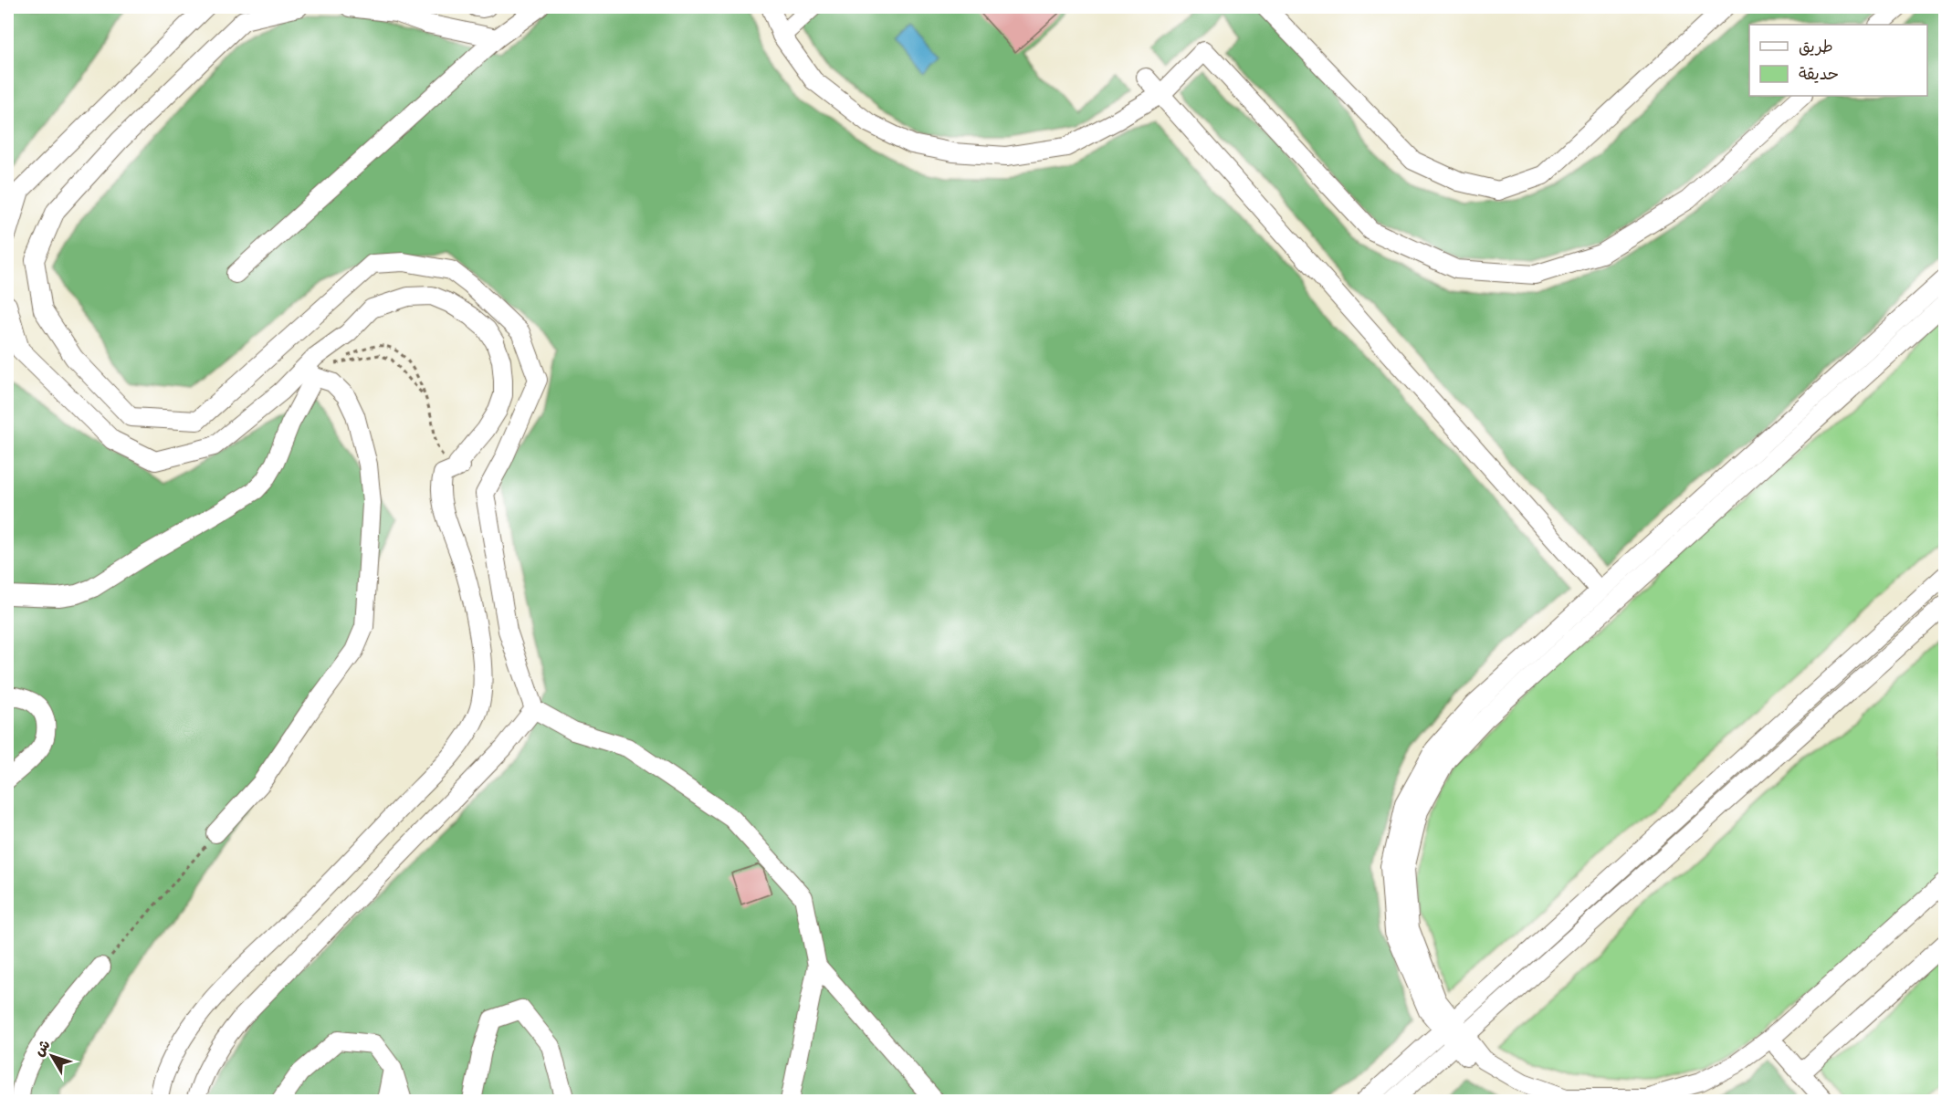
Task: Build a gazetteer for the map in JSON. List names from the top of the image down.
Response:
{
  "legend": ["طريق", "حديقة"],
  "north": "top left"
}
